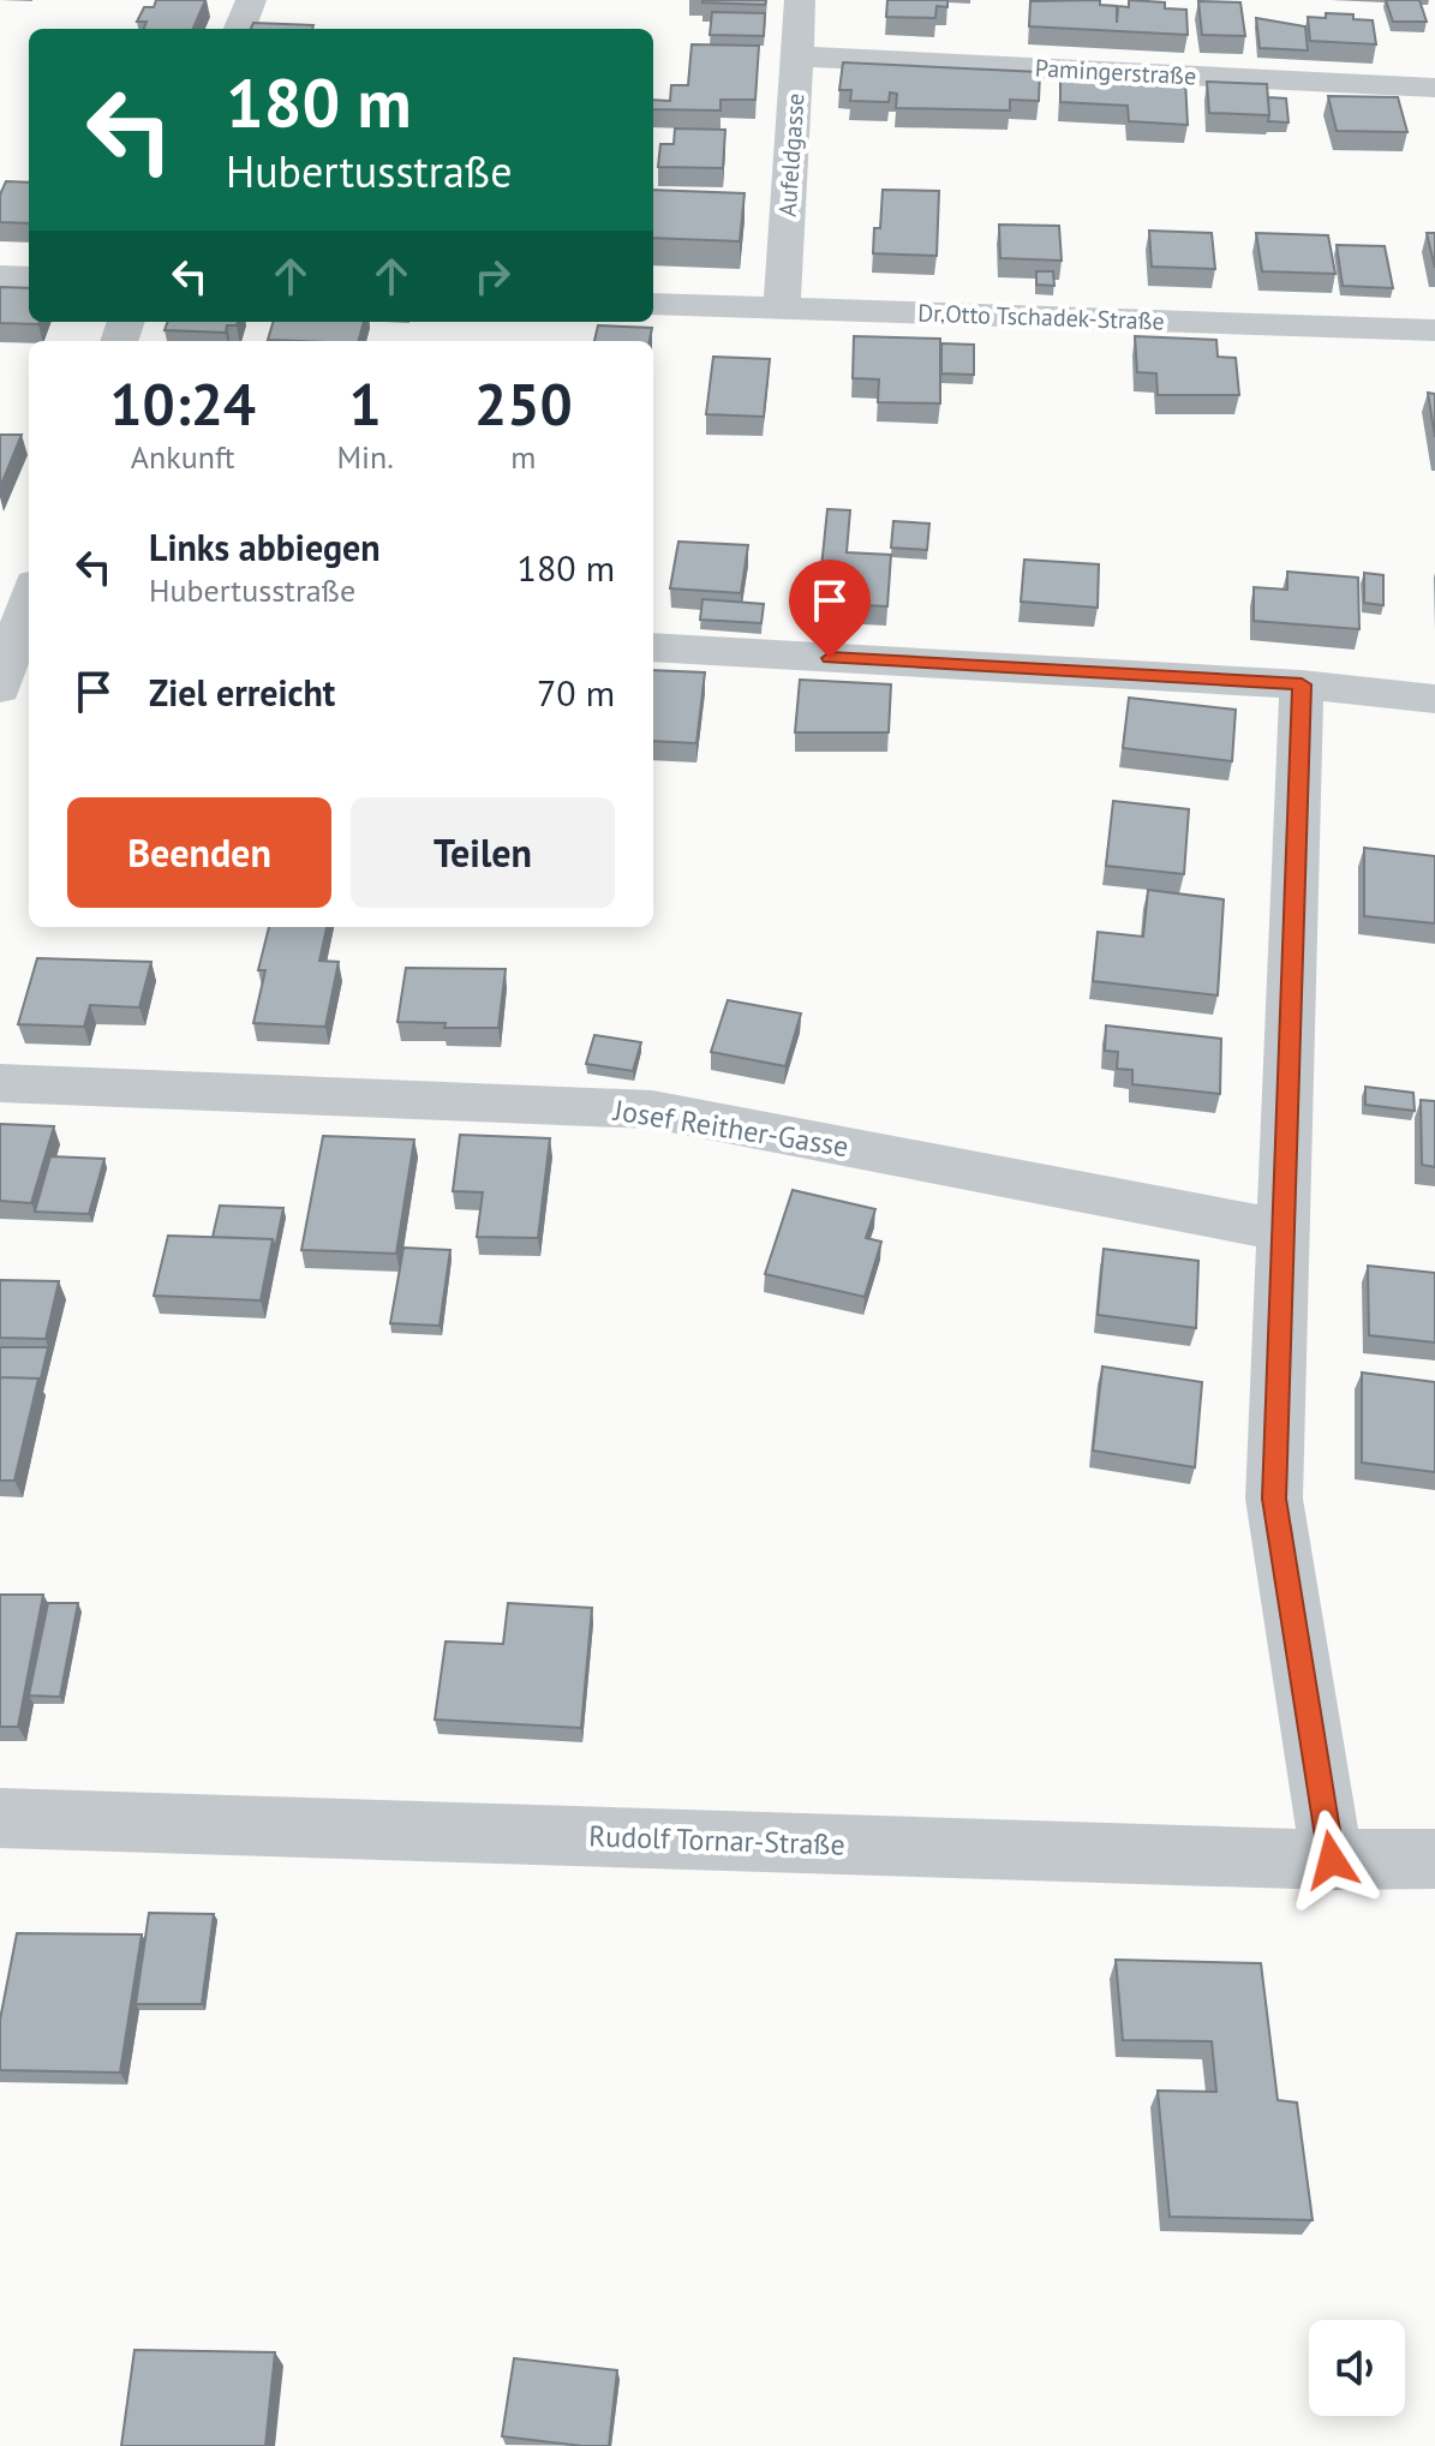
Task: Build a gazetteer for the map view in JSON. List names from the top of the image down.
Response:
{
  "streets": {
    "street": [
      "Pamingerstraße",
      "Aufeldgasse",
      "Dr.Otto Tschadek-Straße",
      "Josef Reither-Gasse",
      "Rudolf Tornar-Straße"
    ]
  },
  "crossings": [
    ["Pamingerstraße", "Aufeldgasse"],
    ["Aufeldgasse", "Dr.Otto Tschadek-Straße"]
  ],
  "page": {
    "turn": ["180 m", "Hubertusstraße"],
    "eta": [
      "10:24",
      "Ankunft",
      "1",
      "Min.",
      "250",
      "m"
    ],
    "list": [
      {
        "name": "Links abbiegen",
        "note": "Hubertusstraße",
        "value": "180 m"
      },
      {
        "name": "Ziel erreicht",
        "value": "70 m"
      }
    ],
    "buttons": ["Beenden", "Teilen"]
  }
}
